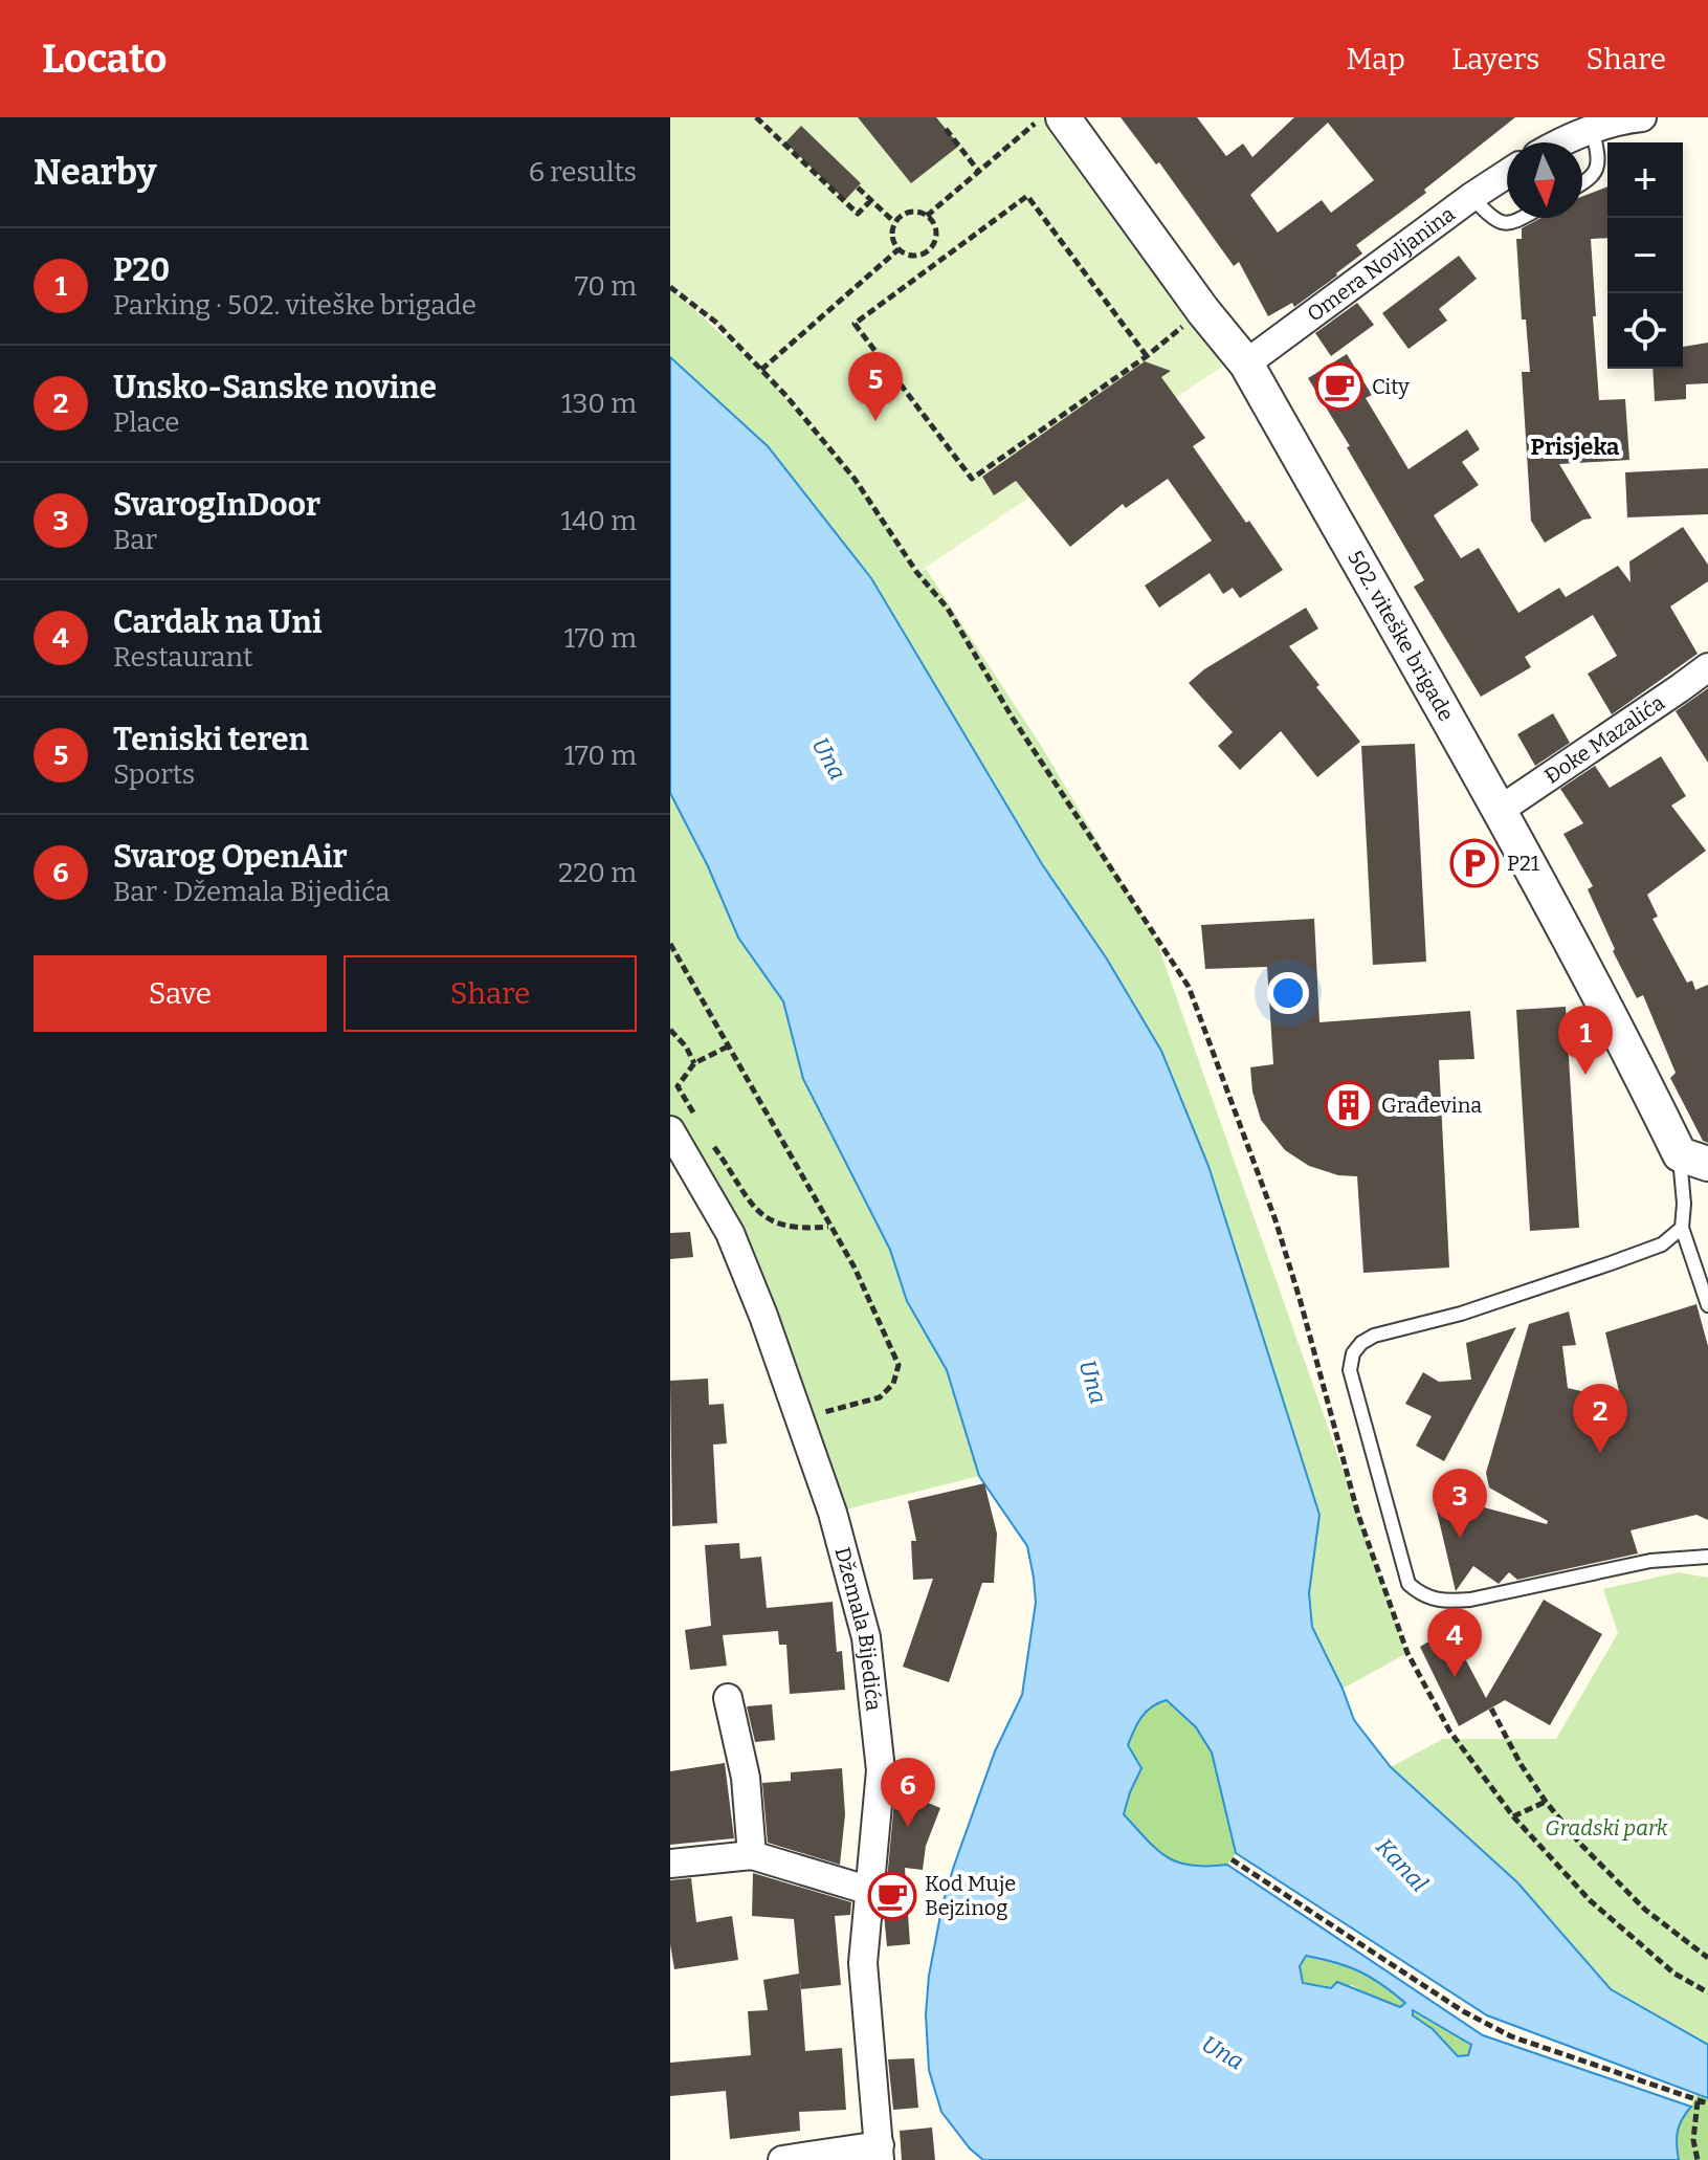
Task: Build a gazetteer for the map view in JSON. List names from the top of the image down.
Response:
{
  "streets": {
    "street": [
      "Omera Novljanina",
      "502. viteške brigade",
      "Đoke Mazalića",
      "Džemala Bijedića"
    ]
  },
  "crossings": [
    ["Omera Novljanina", "502. viteške brigade"],
    ["502. viteške brigade", "Đoke Mazalića"]
  ],
  "districts": ["Prisjeka"],
  "water": ["Una", "Kanal"],
  "parks": ["Gradski park"],
  "places": {
    "cafe": ["City", "Kod Muje Bejzinog"],
    "parking": ["P21"],
    "building": ["Građevina"]
  },
  "north": "bottom",
  "page": {
    "header": "Locato",
    "nav": ["Map", "Layers", "Share"],
    "heading": ["Nearby", "6 results"],
    "map_buttons": ["+", "−"],
    "list": [
      {
        "mark": "1",
        "name": "P20",
        "note": "Parking · 502. viteške brigade",
        "value": "70 m"
      },
      {
        "mark": "2",
        "name": "Unsko-Sanske novine",
        "note": "Place",
        "value": "130 m"
      },
      {
        "mark": "3",
        "name": "SvarogInDoor",
        "note": "Bar",
        "value": "140 m"
      },
      {
        "mark": "4",
        "name": "Cardak na Uni",
        "note": "Restaurant",
        "value": "170 m"
      },
      {
        "mark": "5",
        "name": "Teniski teren",
        "note": "Sports",
        "value": "170 m"
      },
      {
        "mark": "6",
        "name": "Svarog OpenAir",
        "note": "Bar · Džemala Bijedića",
        "value": "220 m"
      }
    ],
    "pins": [
      "5",
      "1",
      "2",
      "3",
      "4",
      "6"
    ],
    "buttons": ["Save", "Share"]
  }
}
